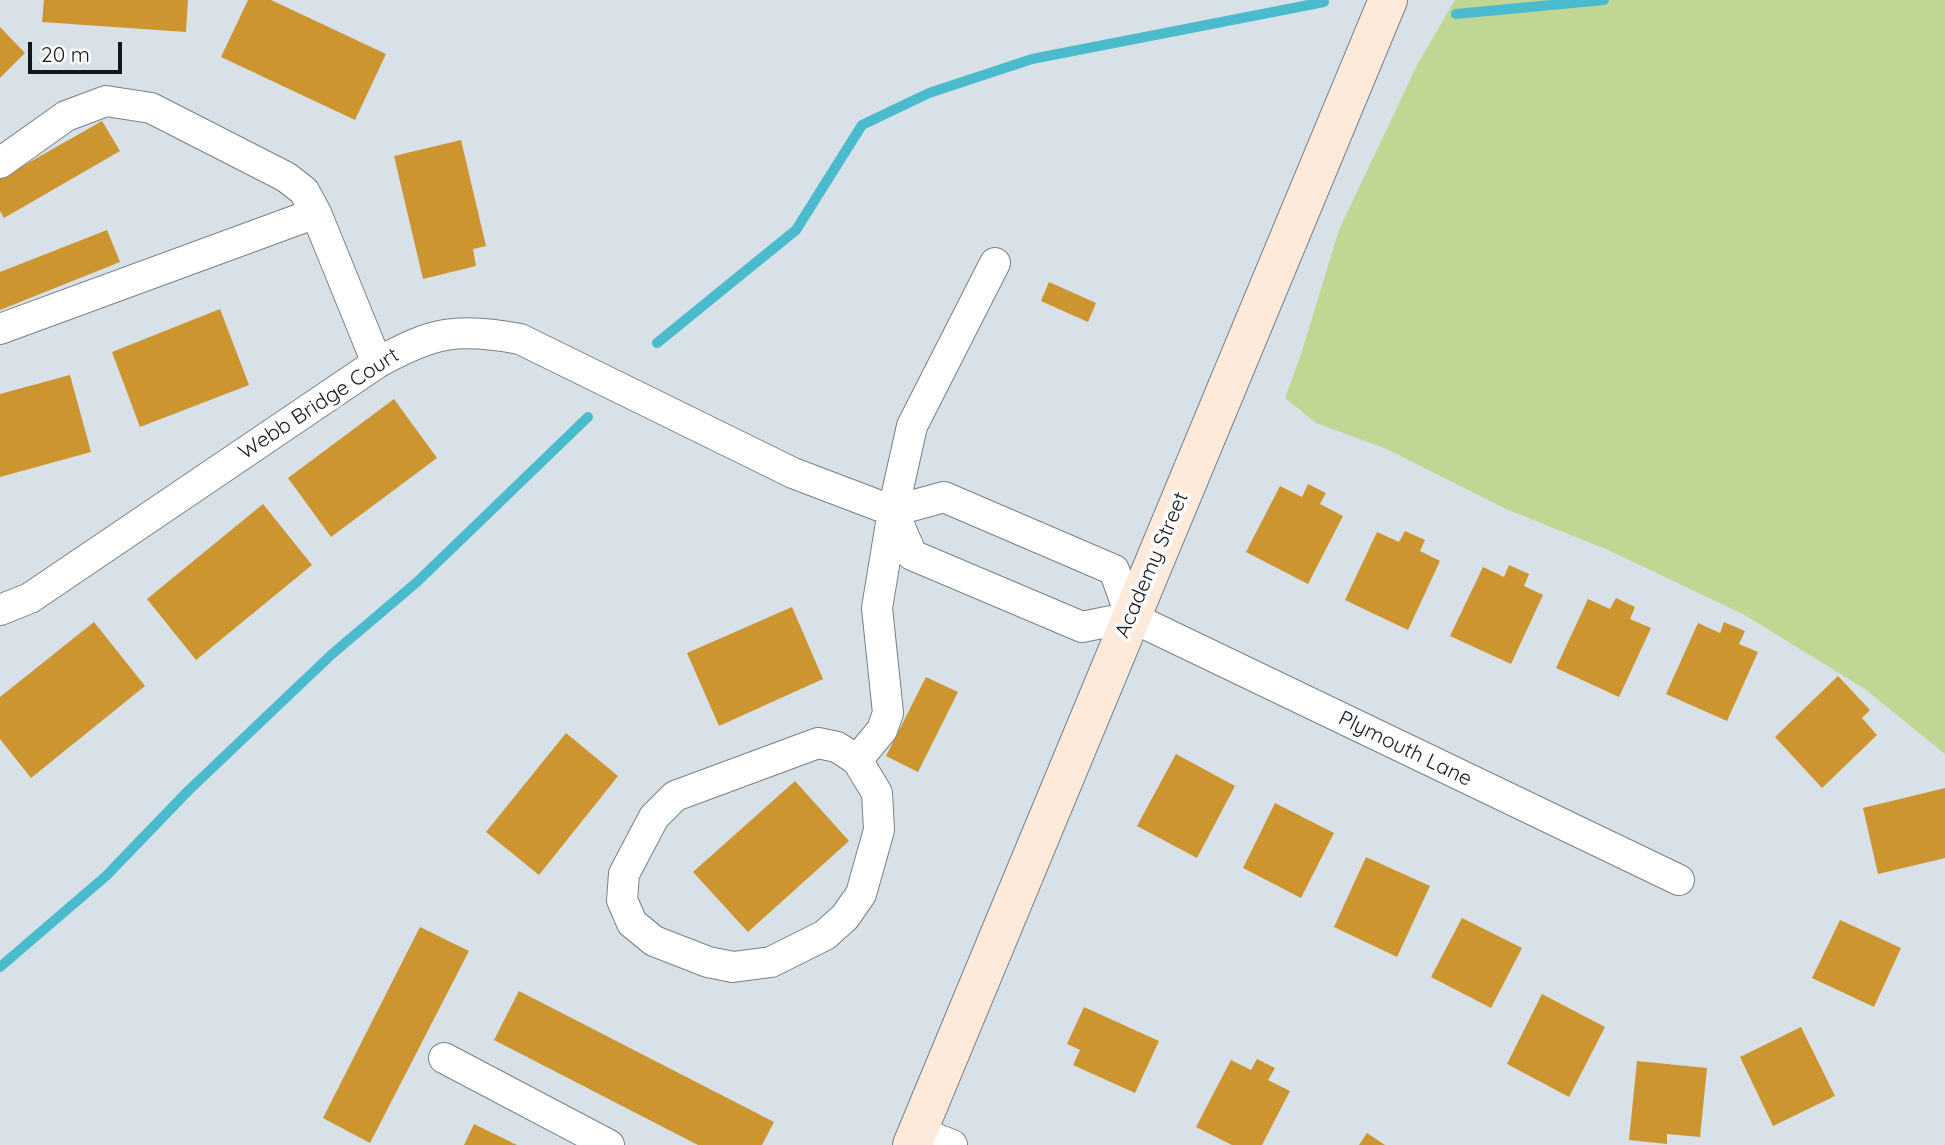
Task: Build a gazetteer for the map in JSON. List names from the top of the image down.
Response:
{
  "streets": {
    "street": ["Webb Bridge Court", "Academy Street", "Plymouth Lane"]
  },
  "crossings": [
    ["Academy Street", "Plymouth Lane"]
  ],
  "scale_bar": "20 m"
}
